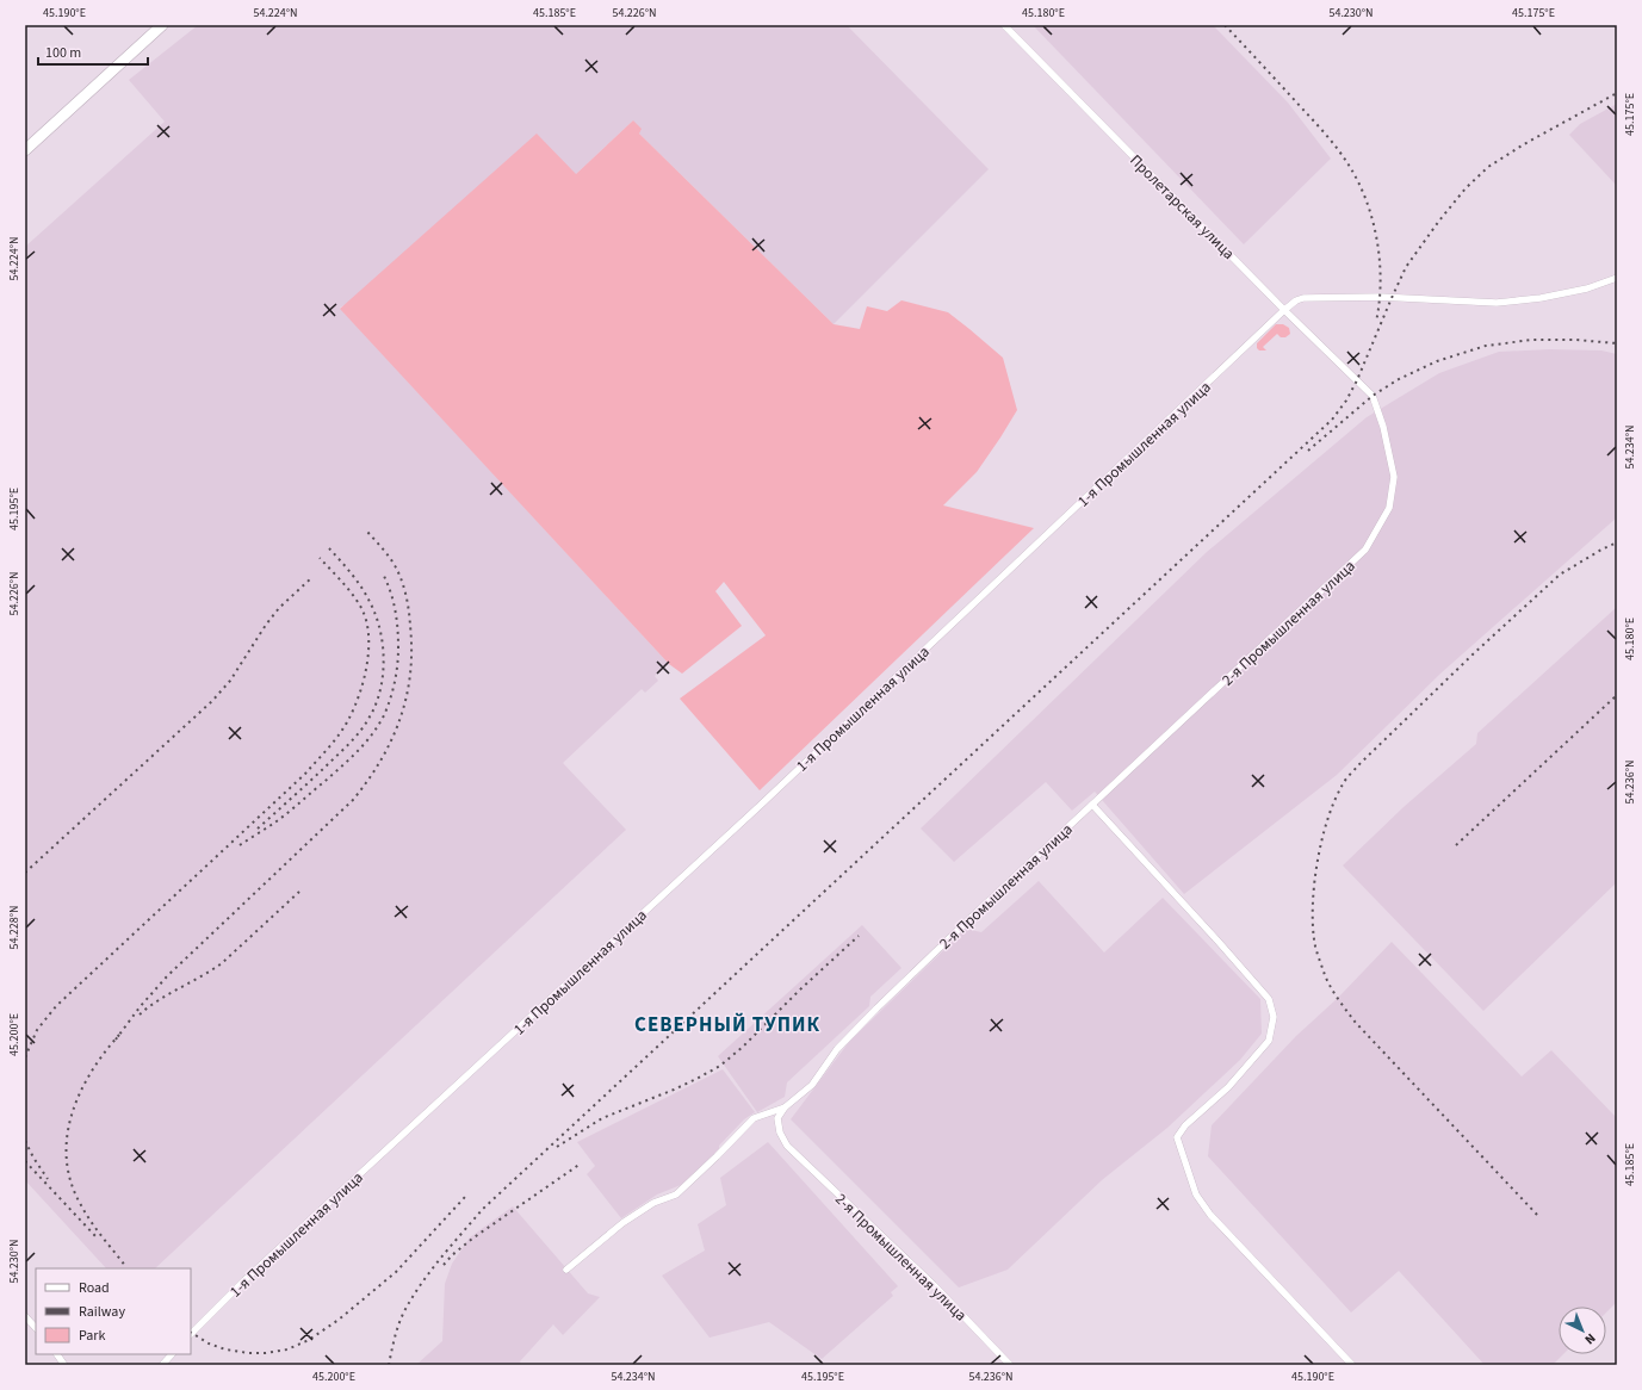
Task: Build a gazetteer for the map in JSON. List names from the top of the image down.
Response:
{
  "streets": {
    "street": ["Пролетарская улица", "1-я Промышленная улица", "2-я Промышленная улица"]
  },
  "crossings": [
    ["Пролетарская улица", "1-я Промышленная улица"],
    ["Пролетарская улица", "2-я Промышленная улица"]
  ],
  "districts": ["СЕВЕРНЫЙ ТУПИК"],
  "legend": ["Road", "Railway", "Park"],
  "scale_bar": "100 m",
  "north": "bottom right",
  "coordinates": [
    "45.190°E",
    "54.224°N",
    "45.185°E",
    "54.226°N",
    "45.180°E",
    "54.230°N",
    "45.175°E",
    "54.234°N",
    "45.195°E",
    "54.236°N",
    "54.228°N",
    "45.200°E"
  ]
}
